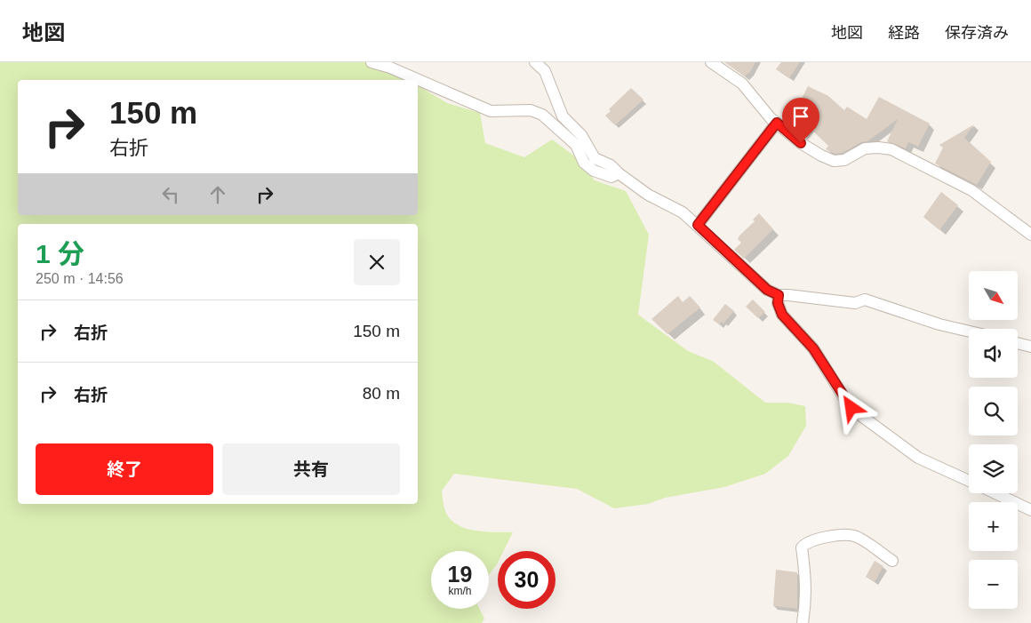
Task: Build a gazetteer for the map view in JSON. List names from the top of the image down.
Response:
{
  "north": "bottom right",
  "page": {
    "header": "地図",
    "nav": ["地図", "経路", "保存済み"],
    "turn": ["150 m", "右折"],
    "heading": ["1 分", "250 m · 14:56"],
    "map_buttons": ["+", "−"],
    "list": [
      {
        "name": "右折",
        "value": "150 m"
      },
      {
        "name": "右折",
        "value": "80 m"
      }
    ],
    "buttons": ["終了", "共有"],
    "speed": "19 km/h",
    "limit": "30"
  }
}
